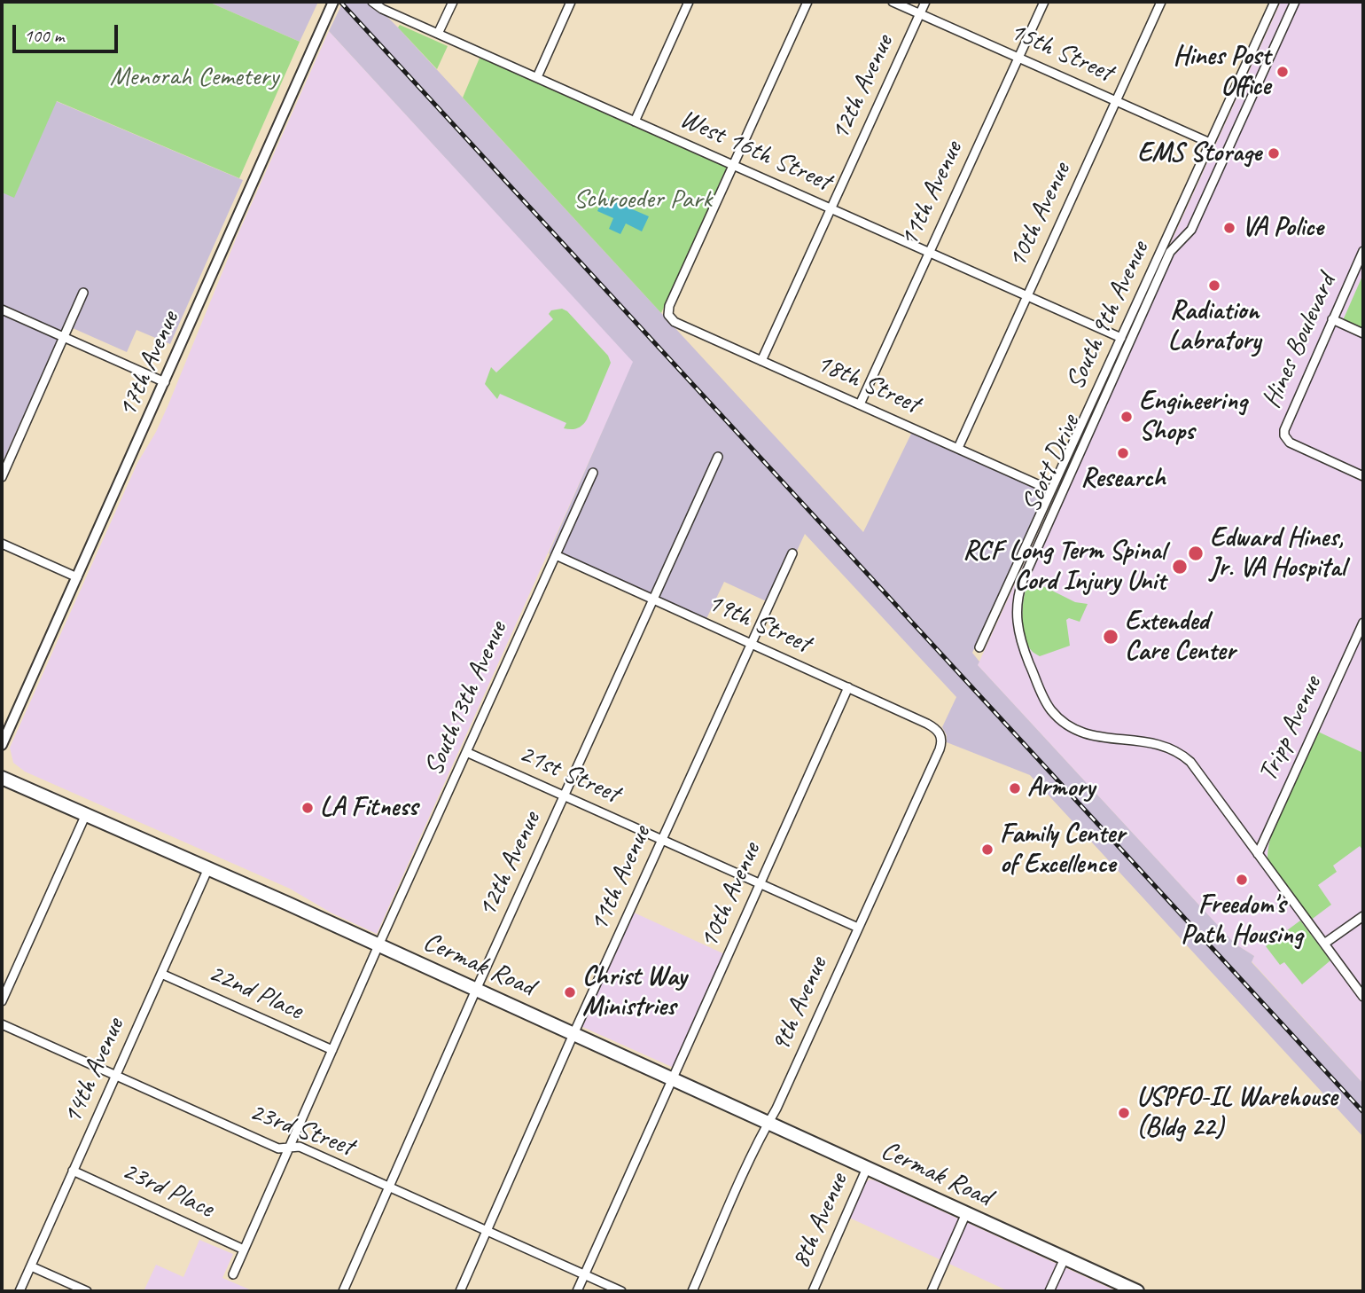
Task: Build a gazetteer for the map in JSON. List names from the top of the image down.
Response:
{
  "streets": {
    "main road": ["Cermak Road"],
    "street": [
      "15th Street",
      "12th Avenue",
      "West 16th Street",
      "11th Avenue",
      "10th Avenue",
      "South 9th Avenue",
      "Hines Boulevard",
      "17th Avenue",
      "18th Street",
      "Scott Drive",
      "19th Street",
      "South13th Avenue",
      "Tripp Avenue",
      "21st Street",
      "22nd Place",
      "9th Avenue",
      "14th Avenue",
      "23rd Street",
      "23rd Place",
      "8th Avenue"
    ]
  },
  "crossings": [
    ["15th Street", "12th Avenue"],
    ["15th Street", "11th Avenue"],
    ["15th Street", "10th Avenue"],
    ["15th Street", "South 9th Avenue"],
    ["12th Avenue", "West 16th Street"],
    ["12th Avenue", "18th Street"],
    ["12th Avenue", "19th Street"],
    ["12th Avenue", "21st Street"],
    ["12th Avenue", "Cermak Road"],
    ["12th Avenue", "23rd Street"],
    ["West 16th Street", "11th Avenue"],
    ["West 16th Street", "10th Avenue"],
    ["West 16th Street", "South 9th Avenue"],
    ["West 16th Street", "18th Street"],
    ["11th Avenue", "18th Street"],
    ["11th Avenue", "19th Street"],
    ["11th Avenue", "21st Street"],
    ["11th Avenue", "Cermak Road"],
    ["11th Avenue", "23rd Street"],
    ["10th Avenue", "18th Street"],
    ["10th Avenue", "19th Street"],
    ["10th Avenue", "21st Street"],
    ["10th Avenue", "Cermak Road"],
    ["10th Avenue", "23rd Street"],
    ["South 9th Avenue", "18th Street"],
    ["Scott Drive", "Tripp Avenue"],
    ["19th Street", "South13th Avenue"],
    ["19th Street", "9th Avenue"],
    ["South13th Avenue", "21st Street"],
    ["South13th Avenue", "Cermak Road"],
    ["South13th Avenue", "22nd Place"],
    ["South13th Avenue", "23rd Street"],
    ["South13th Avenue", "23rd Place"],
    ["21st Street", "9th Avenue"],
    ["Cermak Road", "9th Avenue"],
    ["Cermak Road", "14th Avenue"],
    ["Cermak Road", "8th Avenue"],
    ["22nd Place", "14th Avenue"],
    ["14th Avenue", "23rd Street"],
    ["14th Avenue", "23rd Place"]
  ],
  "parks": ["Menorah Cemetery", "Schroeder Park"],
  "places": [
    "Hines Post Office",
    "EMS Storage",
    "VA Police",
    "Radiation Labratory",
    "Engineering Shops",
    "Research",
    "Edward Hines, Jr. VA Hospital",
    "RCF Long Term Spinal Cord Injury Unit",
    "Extended Care Center",
    "Armory",
    "LA Fitness",
    "Family Center of Excellence",
    "Freedom's Path Housing",
    "Christ Way Ministries",
    "USPFO-IL Warehouse (Bldg 22)"
  ],
  "scale_bar": "100 m"
}
